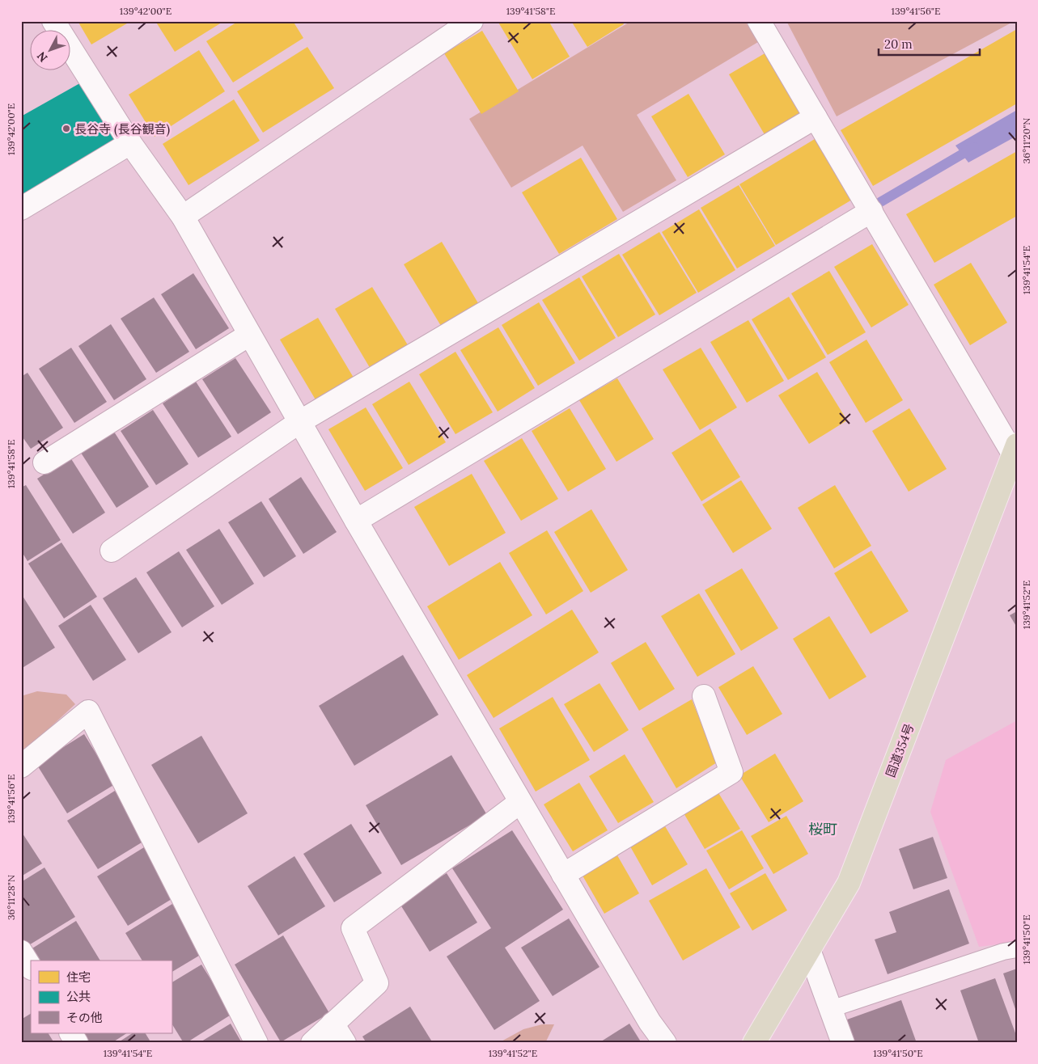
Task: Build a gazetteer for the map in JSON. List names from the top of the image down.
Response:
{
  "streets": {
    "highway": ["国道354号"]
  },
  "districts": ["桜町"],
  "places": ["長谷寺 (長谷観音)"],
  "legend": ["住宅", "公共", "その他"],
  "scale_bar": "20 m",
  "north": "bottom left",
  "coordinates": [
    "139°42'00\"E",
    "139°41'58\"E",
    "139°41'56\"E",
    "36°11'20\"N",
    "139°41'54\"E",
    "139°41'52\"E",
    "36°11'28\"N",
    "139°41'50\"E"
  ]
}
